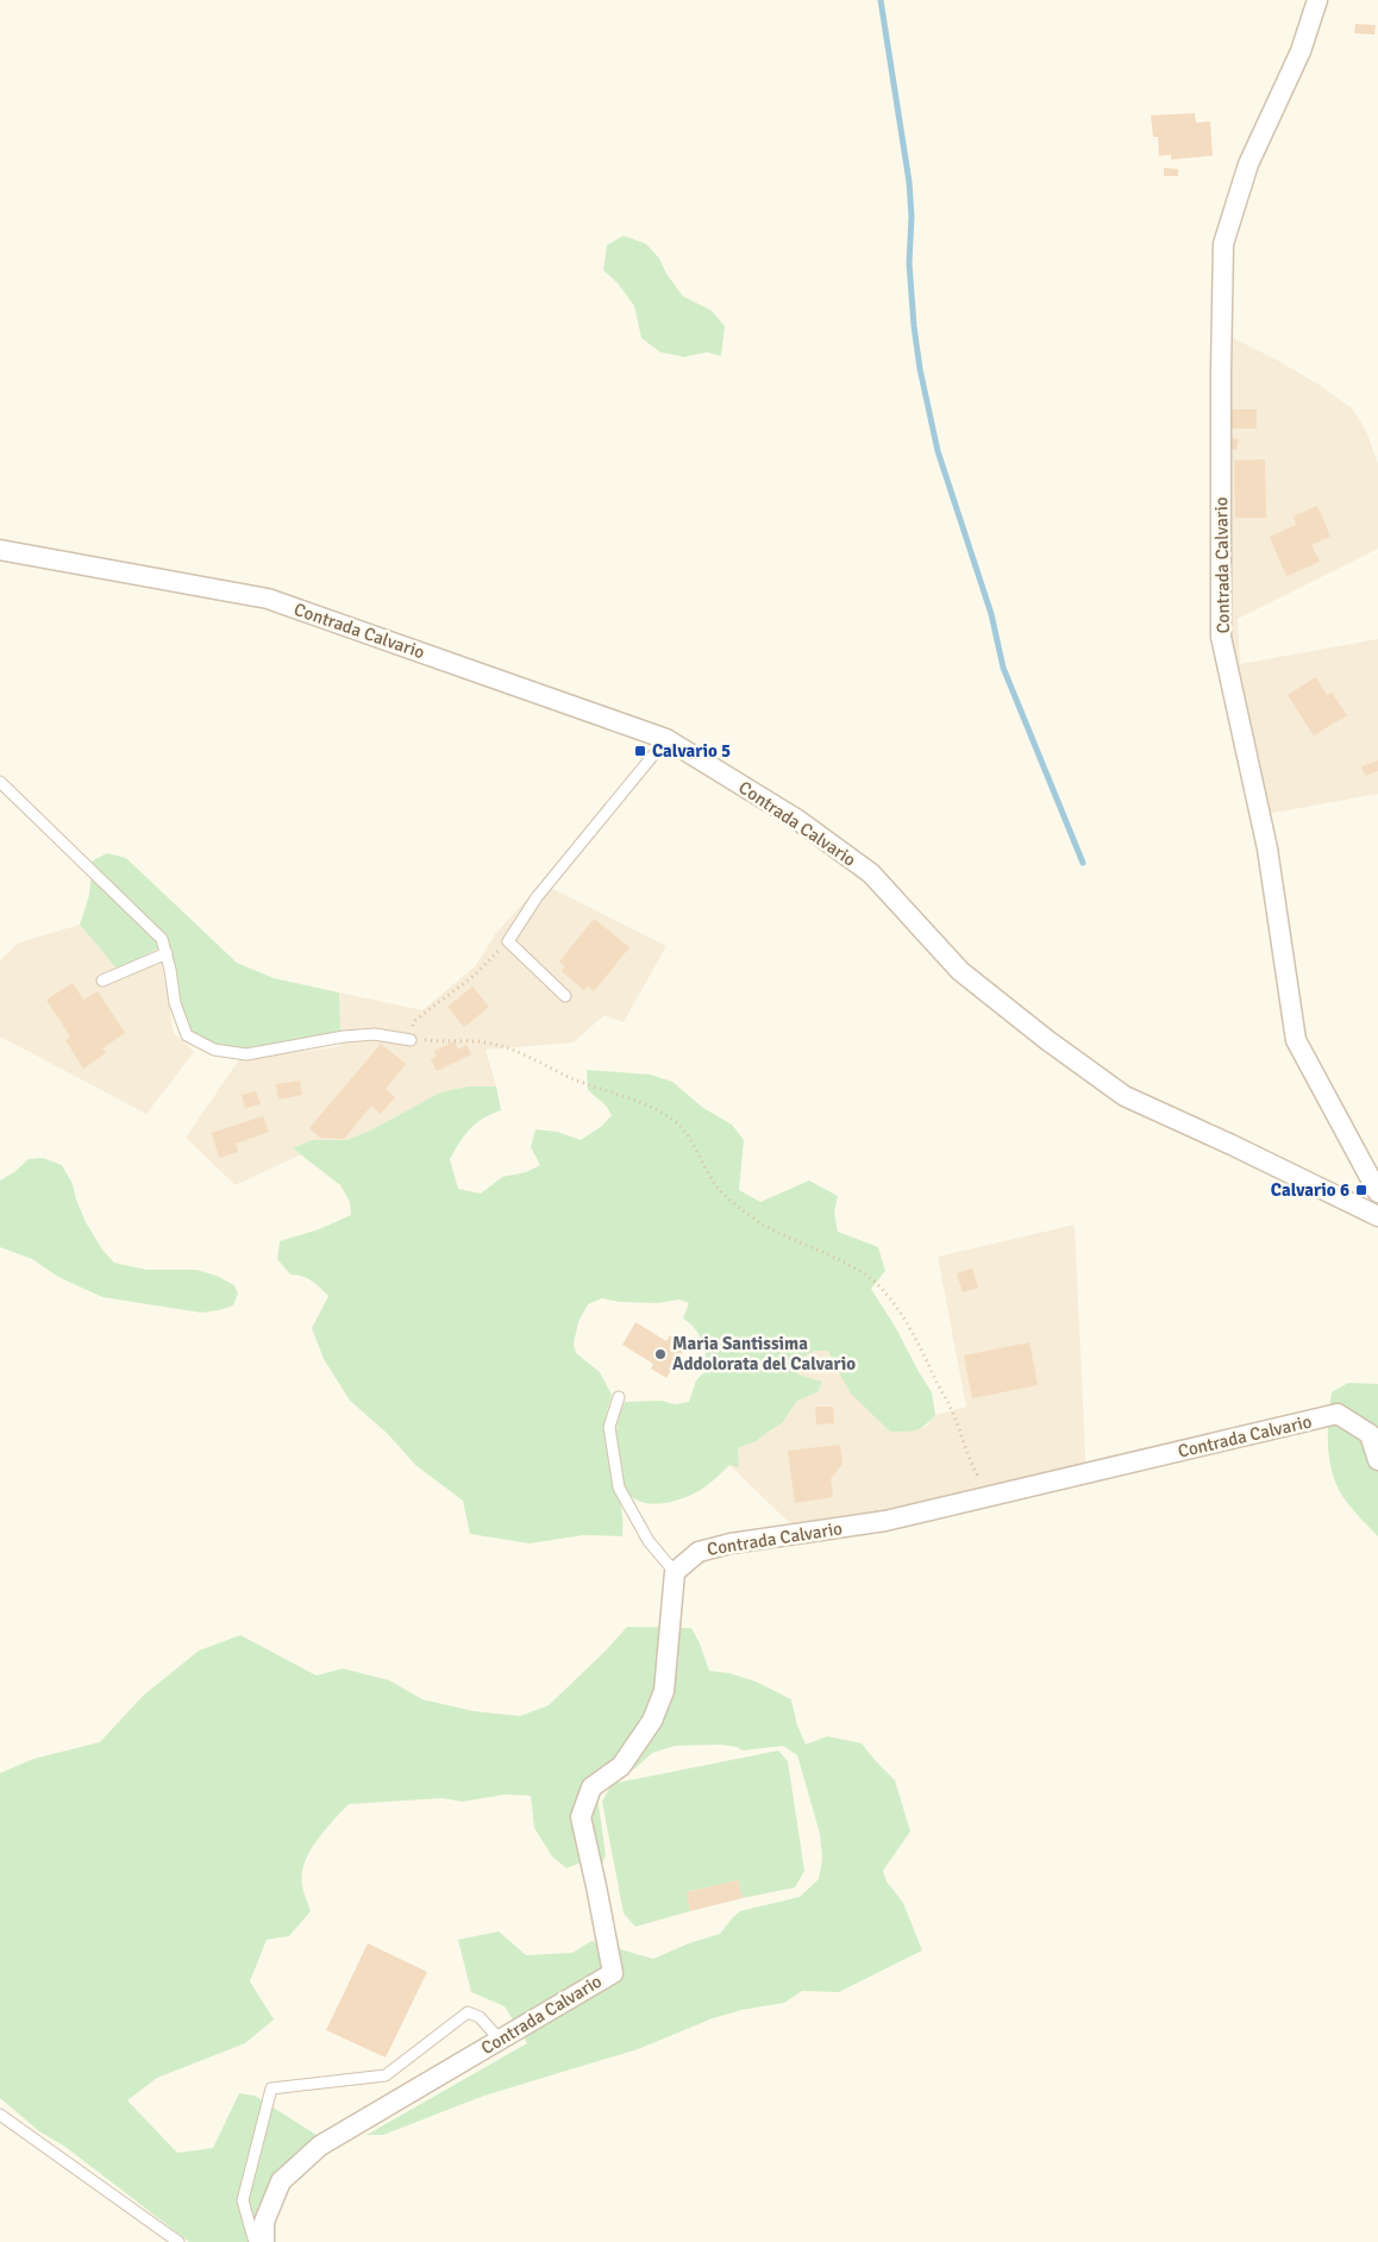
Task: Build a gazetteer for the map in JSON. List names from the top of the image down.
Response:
{
  "streets": {
    "street": ["Contrada Calvario"]
  },
  "places": {
    "transit": ["Calvario 5", "Calvario 6"],
    "other": ["Maria Santissima Addolorata del Calvario"]
  }
}
